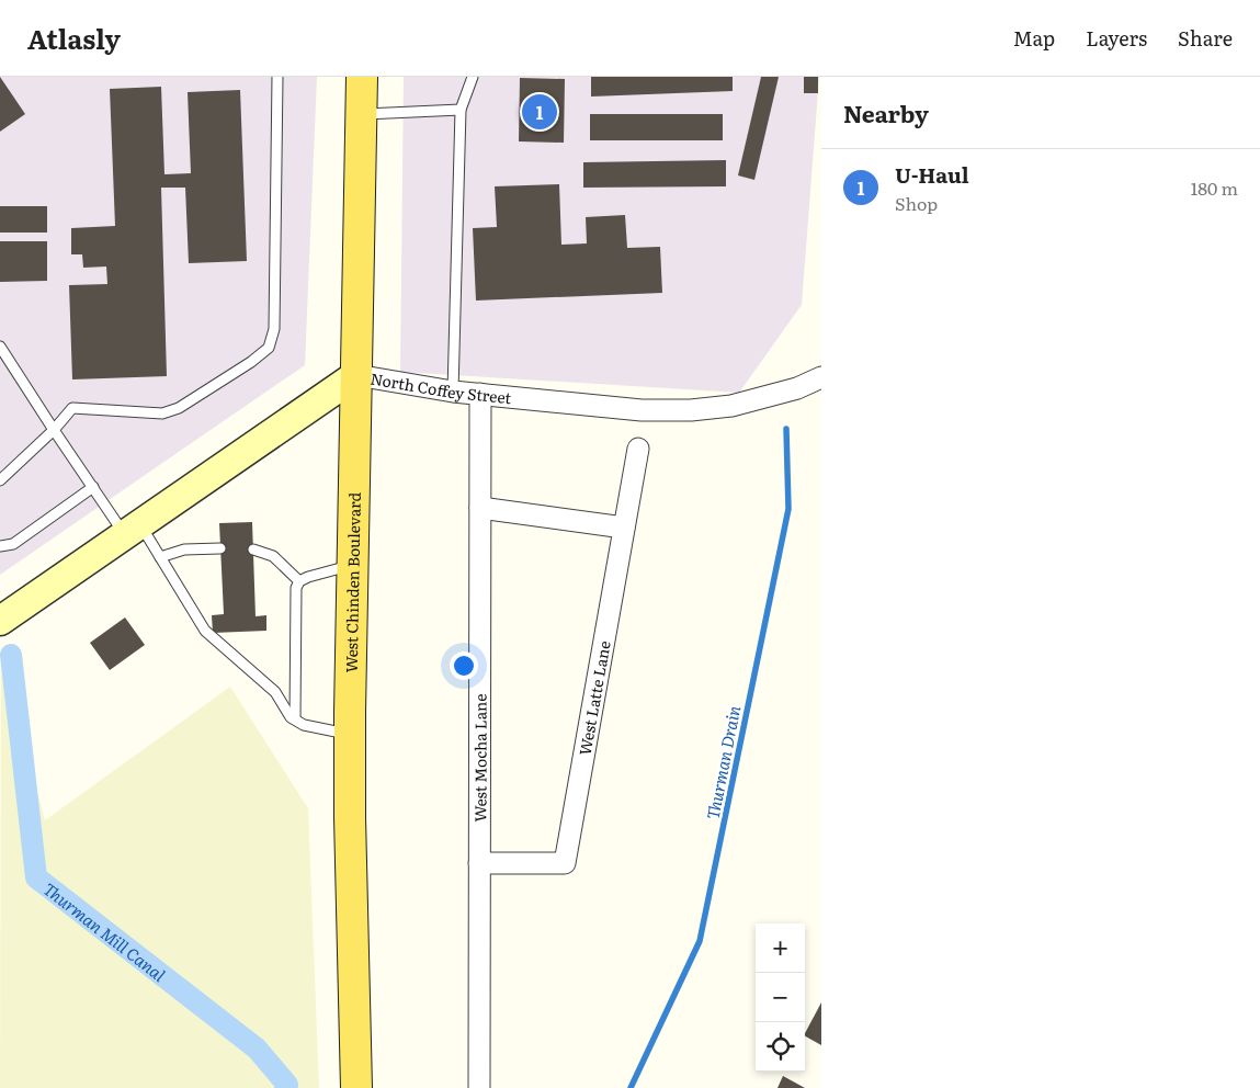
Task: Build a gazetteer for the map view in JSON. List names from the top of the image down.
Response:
{
  "streets": {
    "main road": ["West Chinden Boulevard"],
    "street": ["North Coffey Street", "West Latte Lane", "West Mocha Lane"]
  },
  "crossings": [
    ["North Coffey Street", "West Chinden Boulevard"],
    ["North Coffey Street", "West Mocha Lane"],
    ["West Latte Lane", "West Mocha Lane"]
  ],
  "water": ["Thurman Drain", "Thurman Mill Canal"],
  "page": {
    "header": "Atlasly",
    "nav": ["Map", "Layers", "Share"],
    "heading": "Nearby",
    "pins": "1",
    "list": [
      {
        "mark": "1",
        "name": "U-Haul",
        "note": "Shop",
        "value": "180 m"
      }
    ],
    "map_buttons": ["+", "−"]
  }
}
